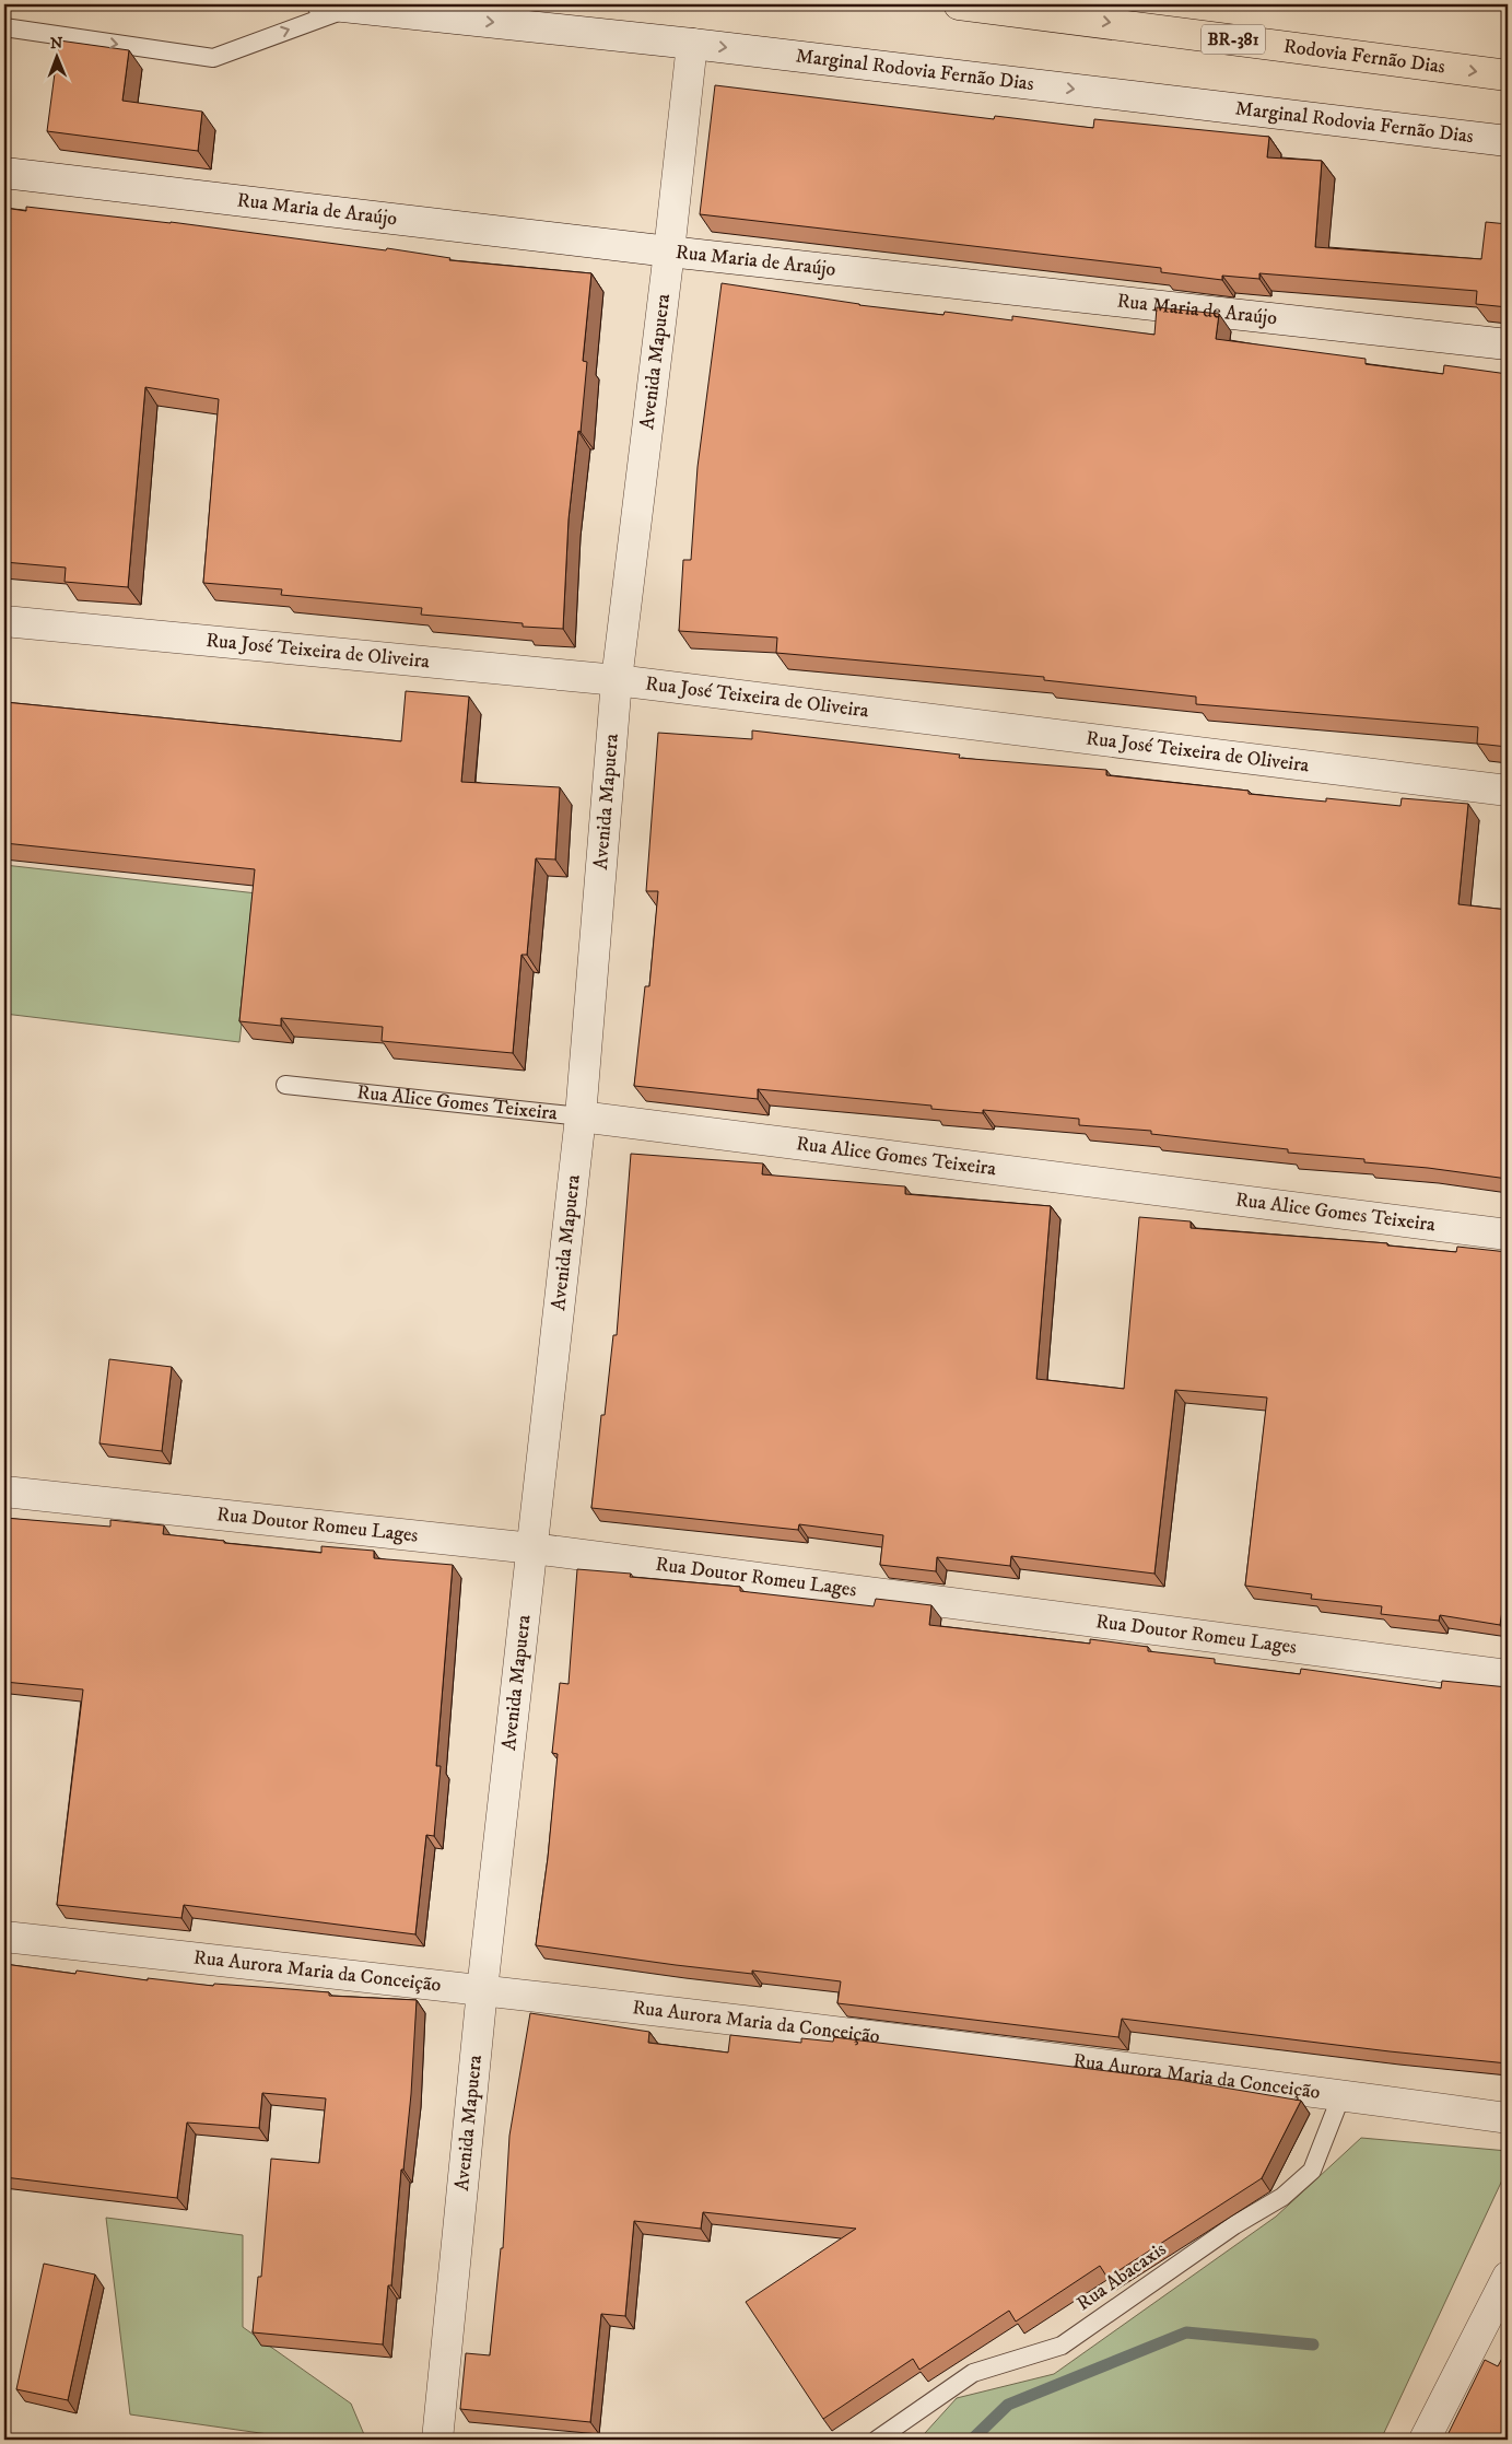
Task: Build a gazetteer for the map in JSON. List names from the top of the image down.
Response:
{
  "streets": {
    "highway": ["BR-381", "Rodovia Fernão Dias"],
    "street": [
      "Marginal Rodovia Fernão Dias",
      "Rua Maria de Araújo",
      "Avenida Mapuera",
      "Rua José Teixeira de Oliveira",
      "Rua Alice Gomes Teixeira",
      "Rua Doutor Romeu Lages",
      "Rua Aurora Maria da Conceição"
    ],
    "lane": ["Rua Abacaxis"]
  },
  "crossings": [
    ["Marginal Rodovia Fernão Dias", "Avenida Mapuera"],
    ["Rua Maria de Araújo", "Avenida Mapuera"],
    ["Avenida Mapuera", "Rua José Teixeira de Oliveira"],
    ["Avenida Mapuera", "Rua Alice Gomes Teixeira"],
    ["Avenida Mapuera", "Rua Doutor Romeu Lages"],
    ["Avenida Mapuera", "Rua Aurora Maria da Conceição"],
    ["Rua Aurora Maria da Conceição", "Rua Abacaxis"]
  ],
  "one_way": ["Rodovia Fernão Dias", "Marginal Rodovia Fernão Dias"],
  "north": "top"
}
